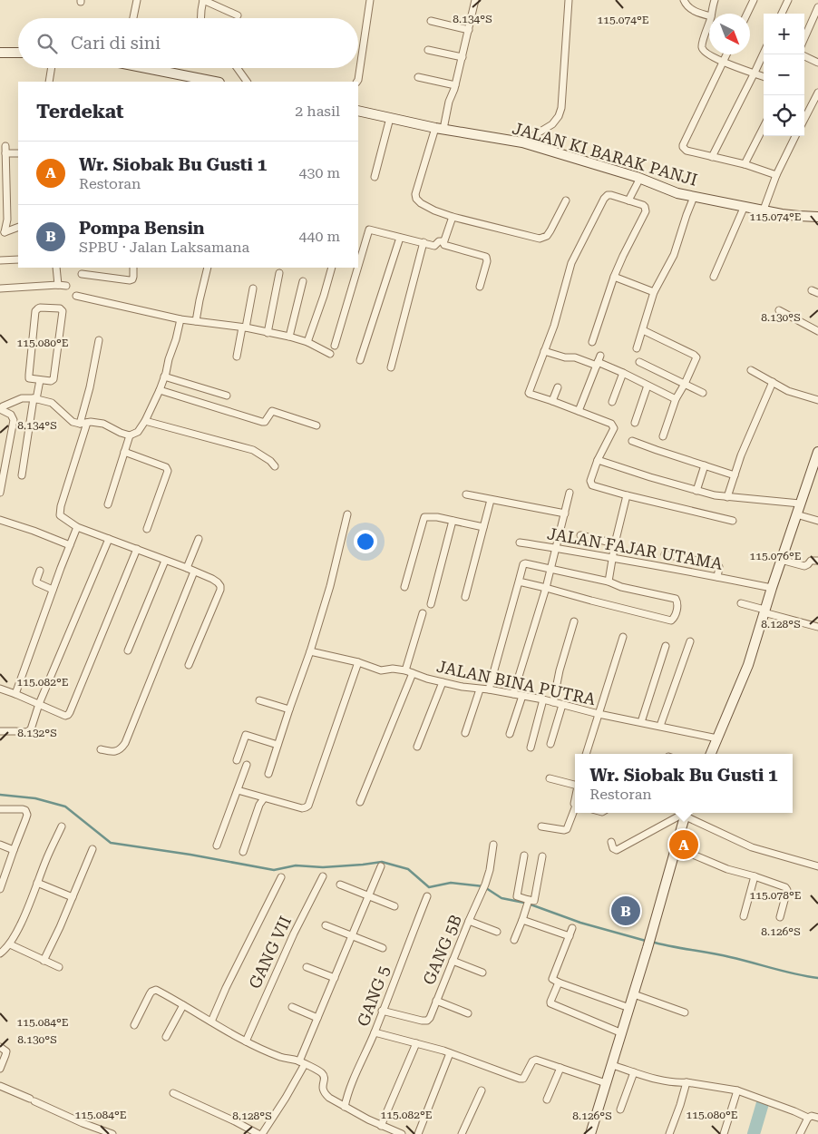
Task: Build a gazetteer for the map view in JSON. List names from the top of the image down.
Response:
{
  "streets": {
    "main road": ["JALAN KI BARAK PANJI"],
    "street": [
      "JALAN FAJAR UTAMA",
      "JALAN BINA PUTRA",
      "GANG 5B",
      "GANG VII",
      "GANG 5"
    ]
  },
  "crossings": [
    ["GANG 5B", "GANG 5"]
  ],
  "north": "bottom right",
  "page": {
    "map_buttons": ["+", "−"],
    "search": "Cari di sini",
    "heading": ["Terdekat", "2 hasil"],
    "list": [
      {
        "mark": "A",
        "name": "Wr. Siobak Bu Gusti 1",
        "note": "Restoran",
        "value": "430 m"
      },
      {
        "mark": "B",
        "name": "Pompa Bensin",
        "note": "SPBU · Jalan Laksamana",
        "value": "440 m"
      }
    ],
    "popup": ["Wr. Siobak Bu Gusti 1", "Restoran"],
    "pins": ["A", "B"]
  },
  "coordinates": [
    "8.134°S",
    "115.074°E",
    "8.130°S",
    "115.080°E",
    "115.076°E",
    "8.128°S",
    "115.082°E",
    "8.132°S",
    "115.078°E",
    "8.126°S",
    "115.084°E"
  ]
}
